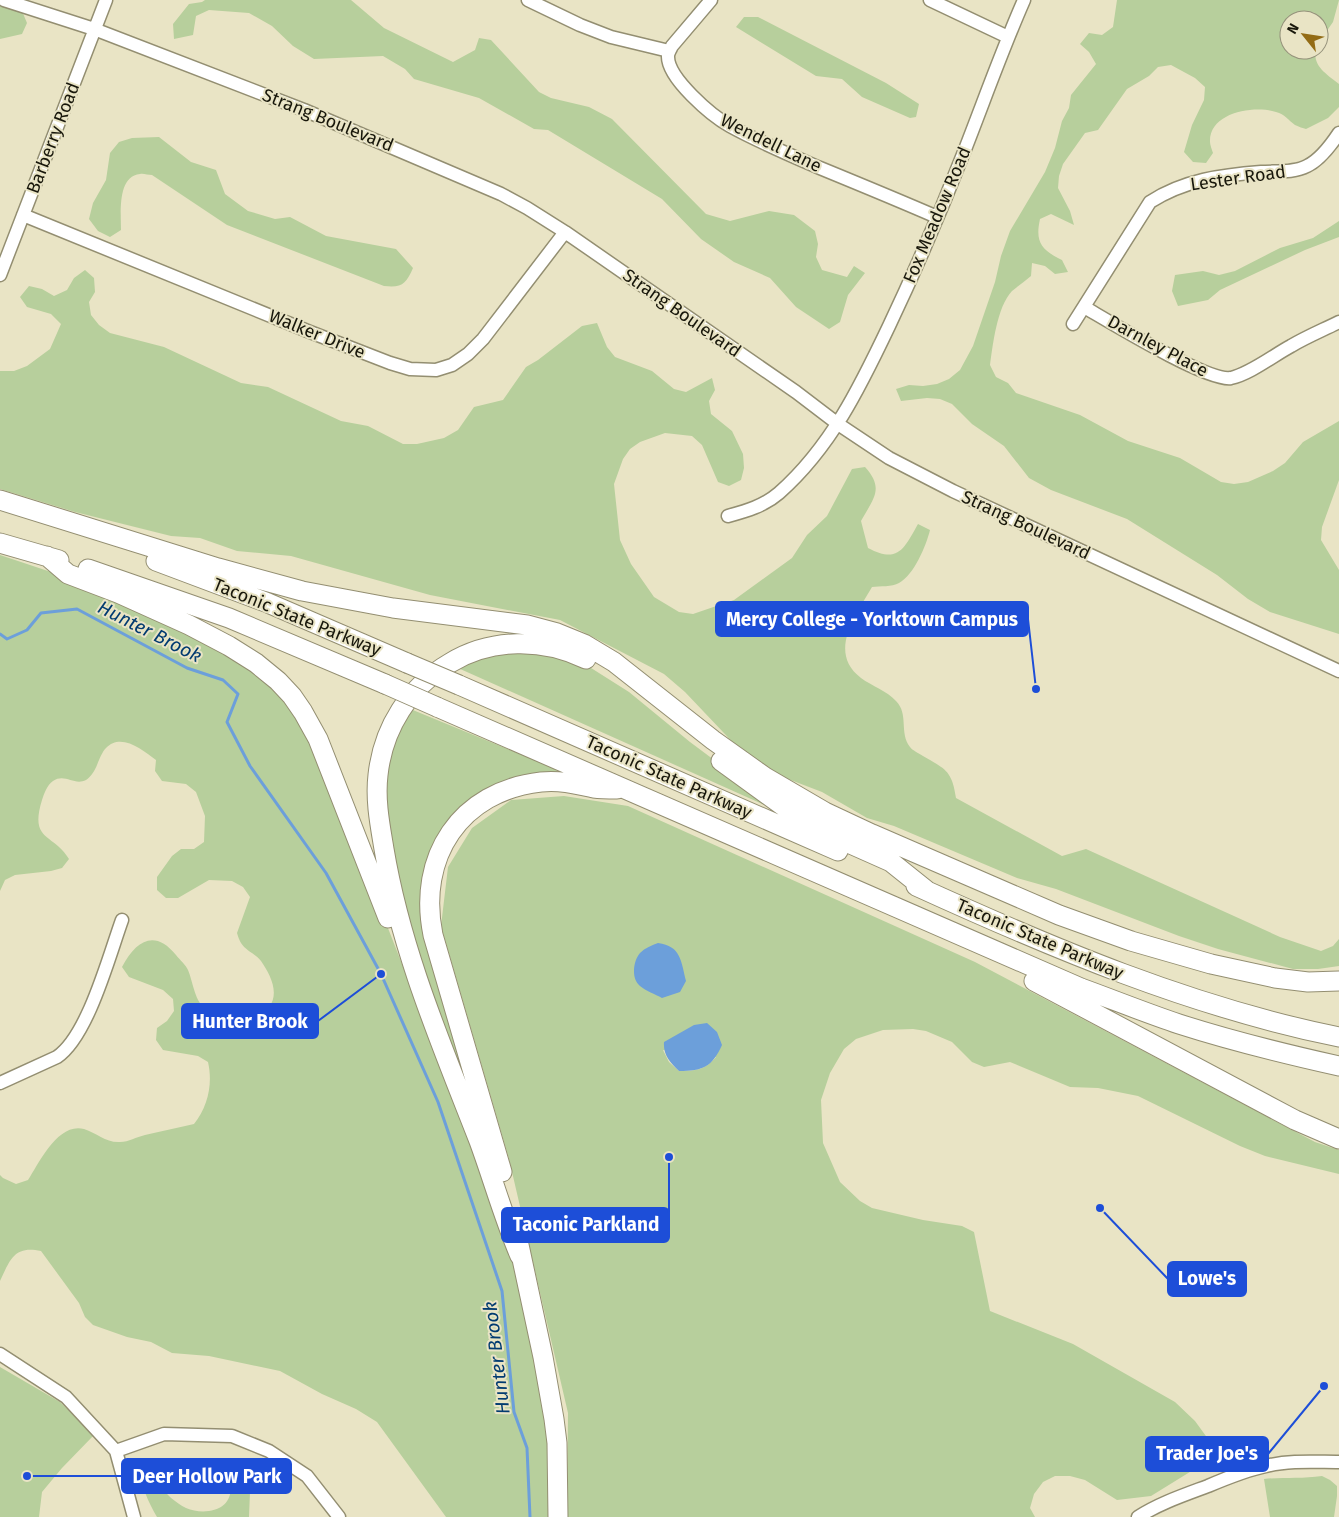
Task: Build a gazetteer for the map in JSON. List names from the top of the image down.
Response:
{
  "streets": {
    "highway": ["Taconic State Parkway"],
    "street": [
      "Strang Boulevard",
      "Barberry Road",
      "Wendell Lane",
      "Lester Road",
      "Fox Meadow Road",
      "Walker Drive",
      "Darnley Place"
    ]
  },
  "crossings": [
    ["Strang Boulevard", "Barberry Road"],
    ["Strang Boulevard", "Fox Meadow Road"],
    ["Strang Boulevard", "Walker Drive"],
    ["Barberry Road", "Walker Drive"],
    ["Wendell Lane", "Fox Meadow Road"],
    ["Lester Road", "Darnley Place"]
  ],
  "water": ["Hunter Brook"],
  "places": [
    "Mercy College - Yorktown Campus",
    "Hunter Brook",
    "Taconic Parkland",
    "Lowe's",
    "Trader Joe's",
    "Deer Hollow Park"
  ],
  "north": "top left"
}
